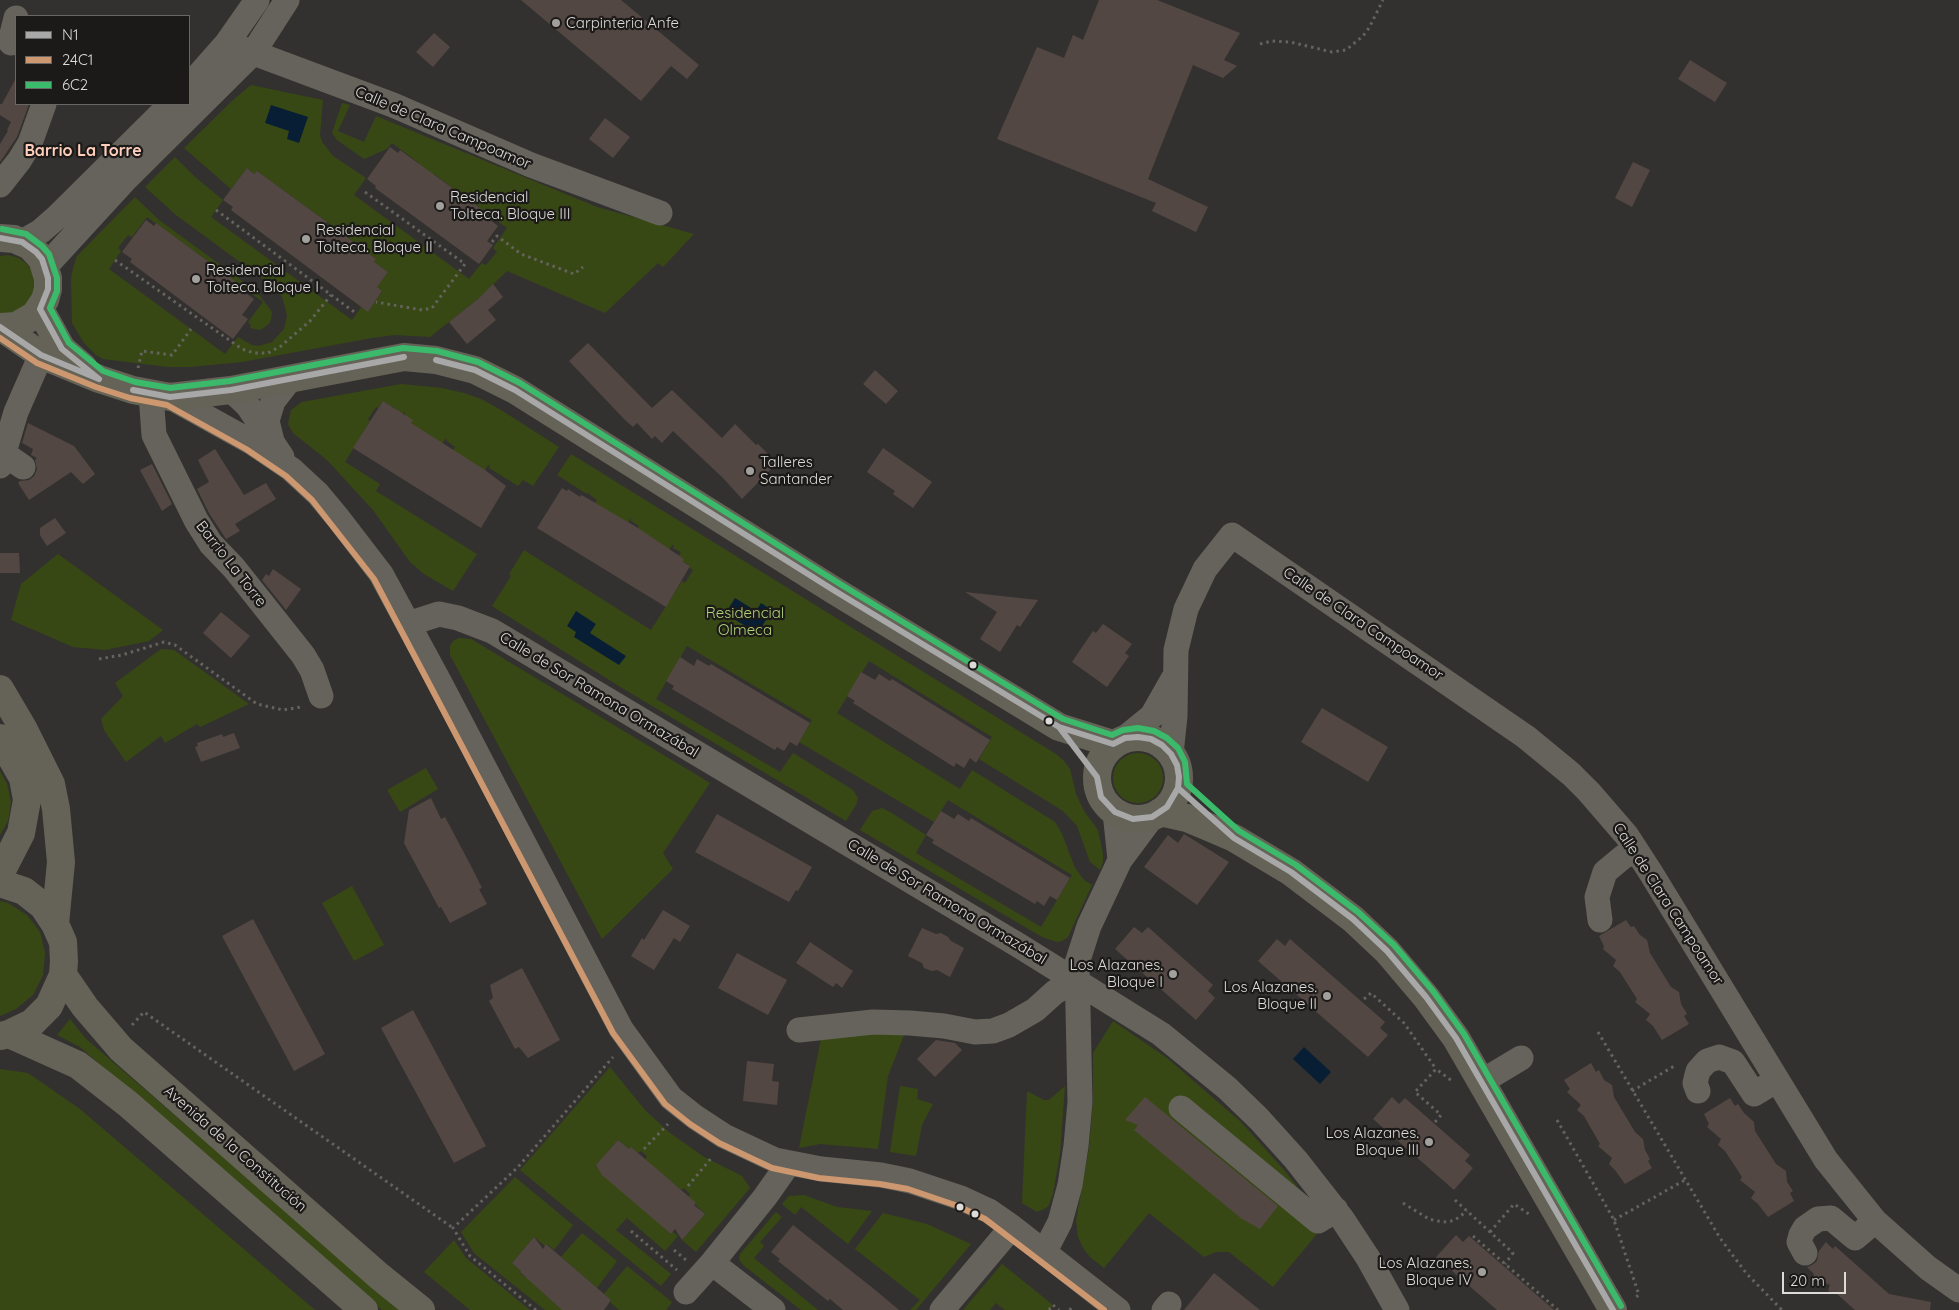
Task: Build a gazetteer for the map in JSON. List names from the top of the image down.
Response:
{
  "streets": {
    "main road": ["Avenida de la Constitución"],
    "street": ["Calle de Clara Campoamor", "Barrio La Torre", "Calle de Sor Ramona Ormazábal"]
  },
  "districts": ["Barrio La Torre"],
  "parks": ["Residencial Olmeca"],
  "places": [
    "Carpinteria Anfe",
    "Residencial Tolteca. Bloque III",
    "Residencial Tolteca. Bloque II",
    "Residencial Tolteca. Bloque I",
    "Talleres Santander",
    "Los Alazanes. Bloque I",
    "Los Alazanes. Bloque II",
    "Los Alazanes. Bloque III",
    "Los Alazanes. Bloque IV"
  ],
  "lines": ["transit line 6C2", "transit line N1", "transit line 24C1"],
  "legend": ["N1", "24C1", "6C2"],
  "scale_bar": "20 m"
}
